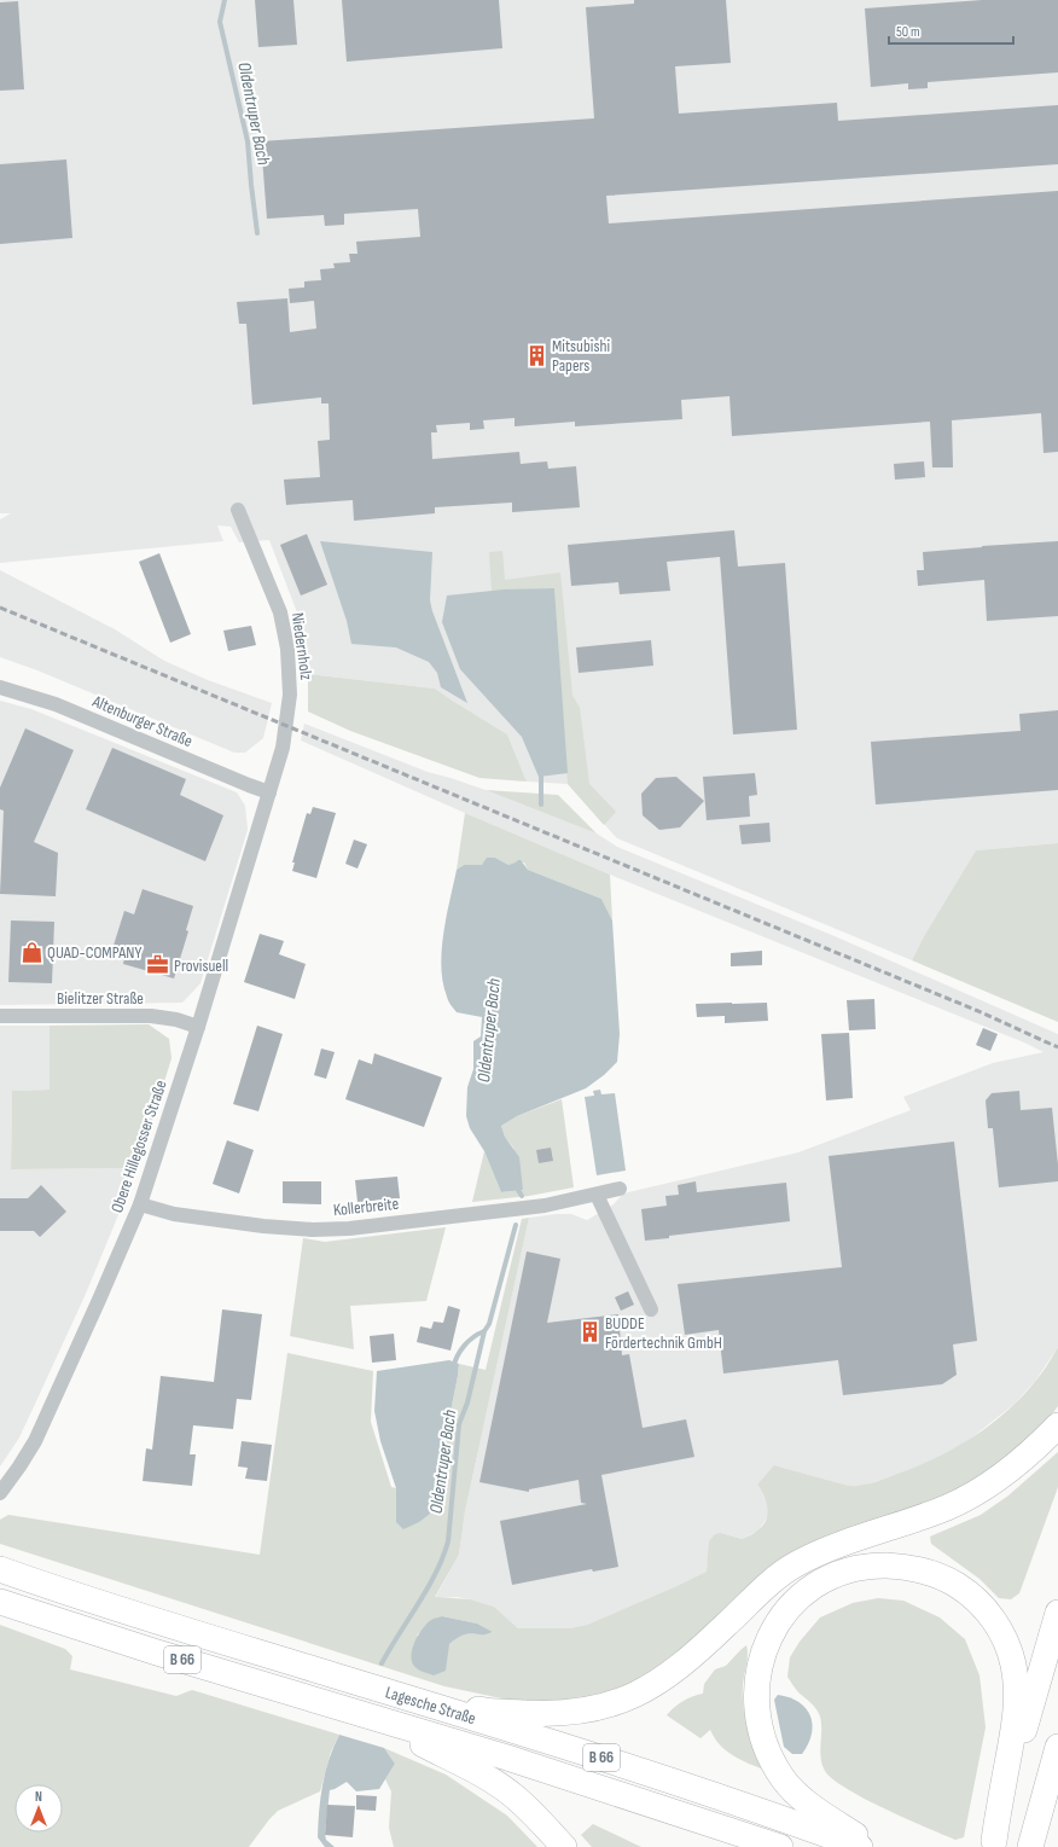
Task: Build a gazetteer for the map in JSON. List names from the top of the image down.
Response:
{
  "streets": {
    "highway": ["B 66", "Lagesche Straße"],
    "street": [
      "Niedernholz",
      "Altenburger Straße",
      "Bielitzer Straße",
      "Obere Hillegosser Straße",
      "Kollerbreite"
    ]
  },
  "crossings": [
    ["Niedernholz", "Altenburger Straße"],
    ["Niedernholz", "Obere Hillegosser Straße"],
    ["Altenburger Straße", "Obere Hillegosser Straße"],
    ["Bielitzer Straße", "Obere Hillegosser Straße"],
    ["Obere Hillegosser Straße", "Kollerbreite"]
  ],
  "water": ["Oldentruper Bach"],
  "places": {
    "building": ["Mitsubishi Papers", "BUDDE Fördertechnik GmbH"],
    "shop": ["QUAD-COMPANY"],
    "office": ["Provisuell"]
  },
  "scale_bar": "50 m",
  "north": "top"
}
